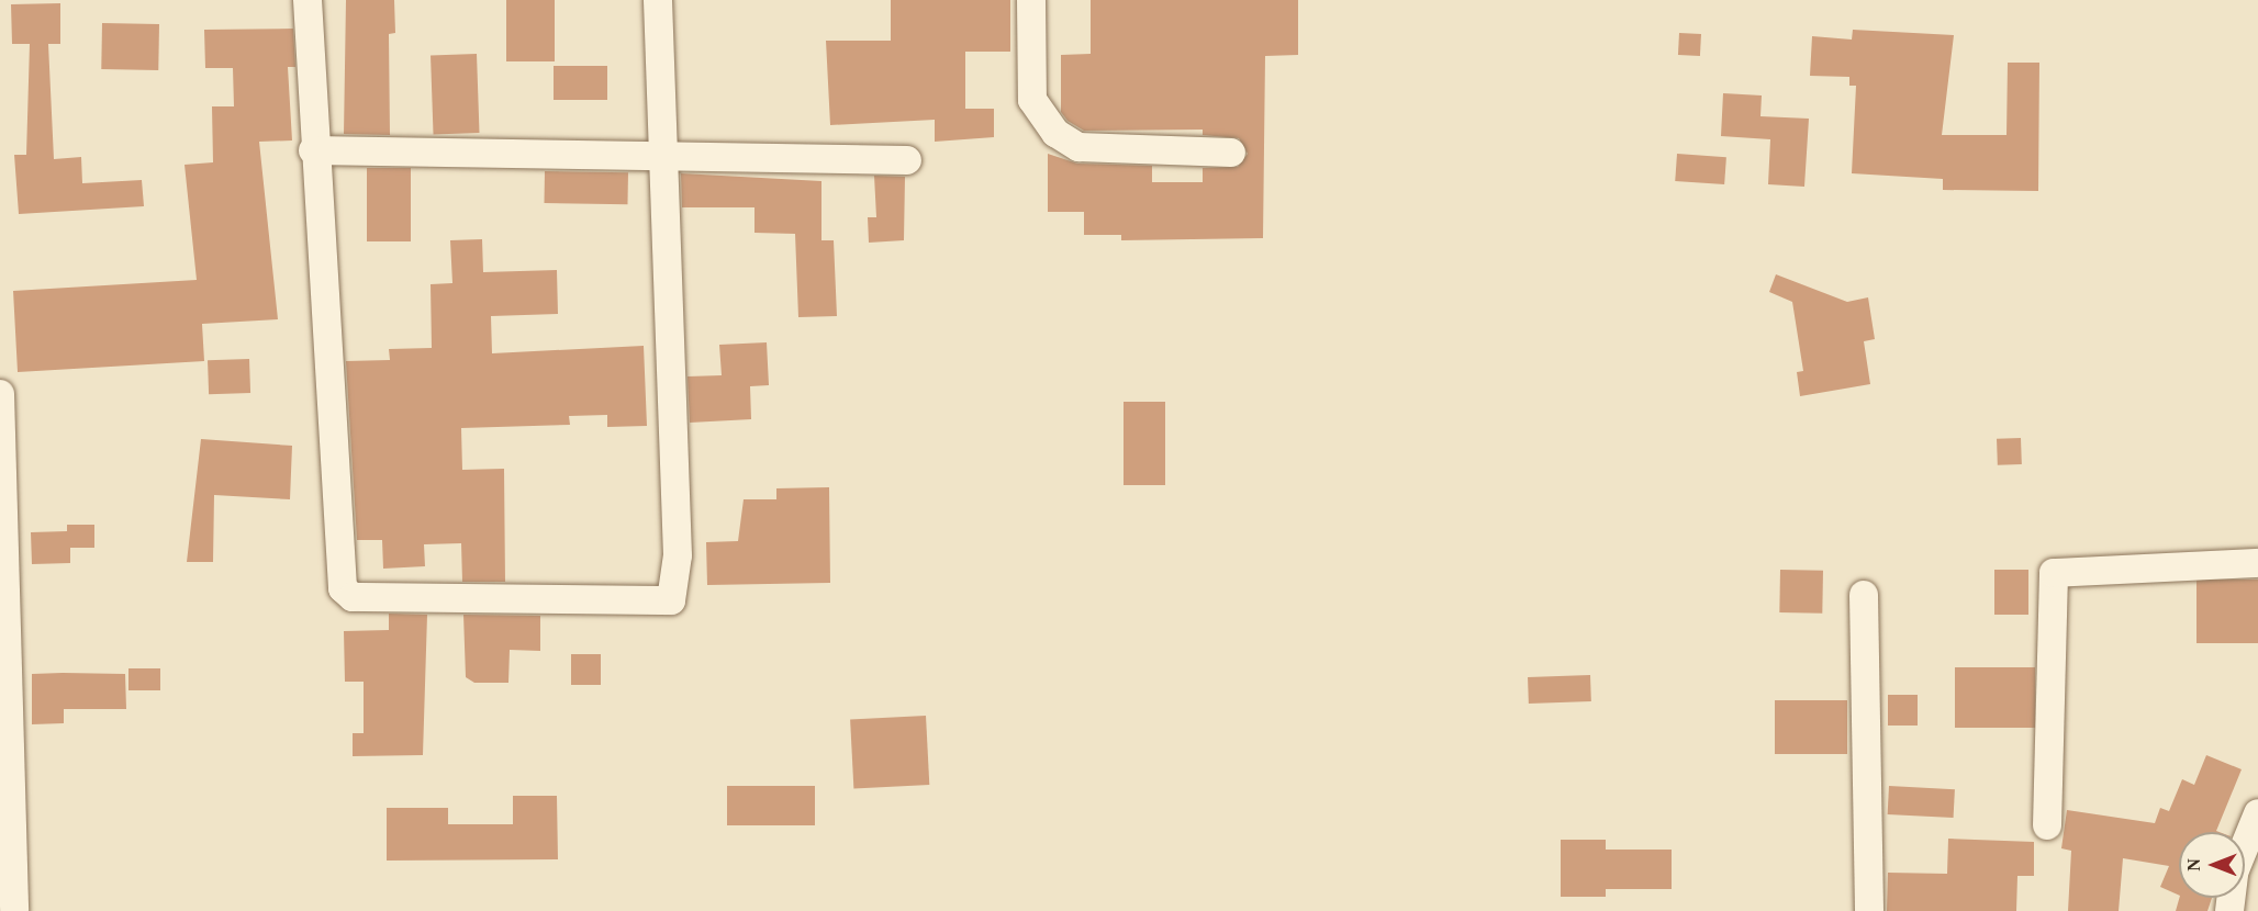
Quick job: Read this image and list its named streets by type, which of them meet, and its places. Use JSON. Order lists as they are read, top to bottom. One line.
{"north":"left"}
